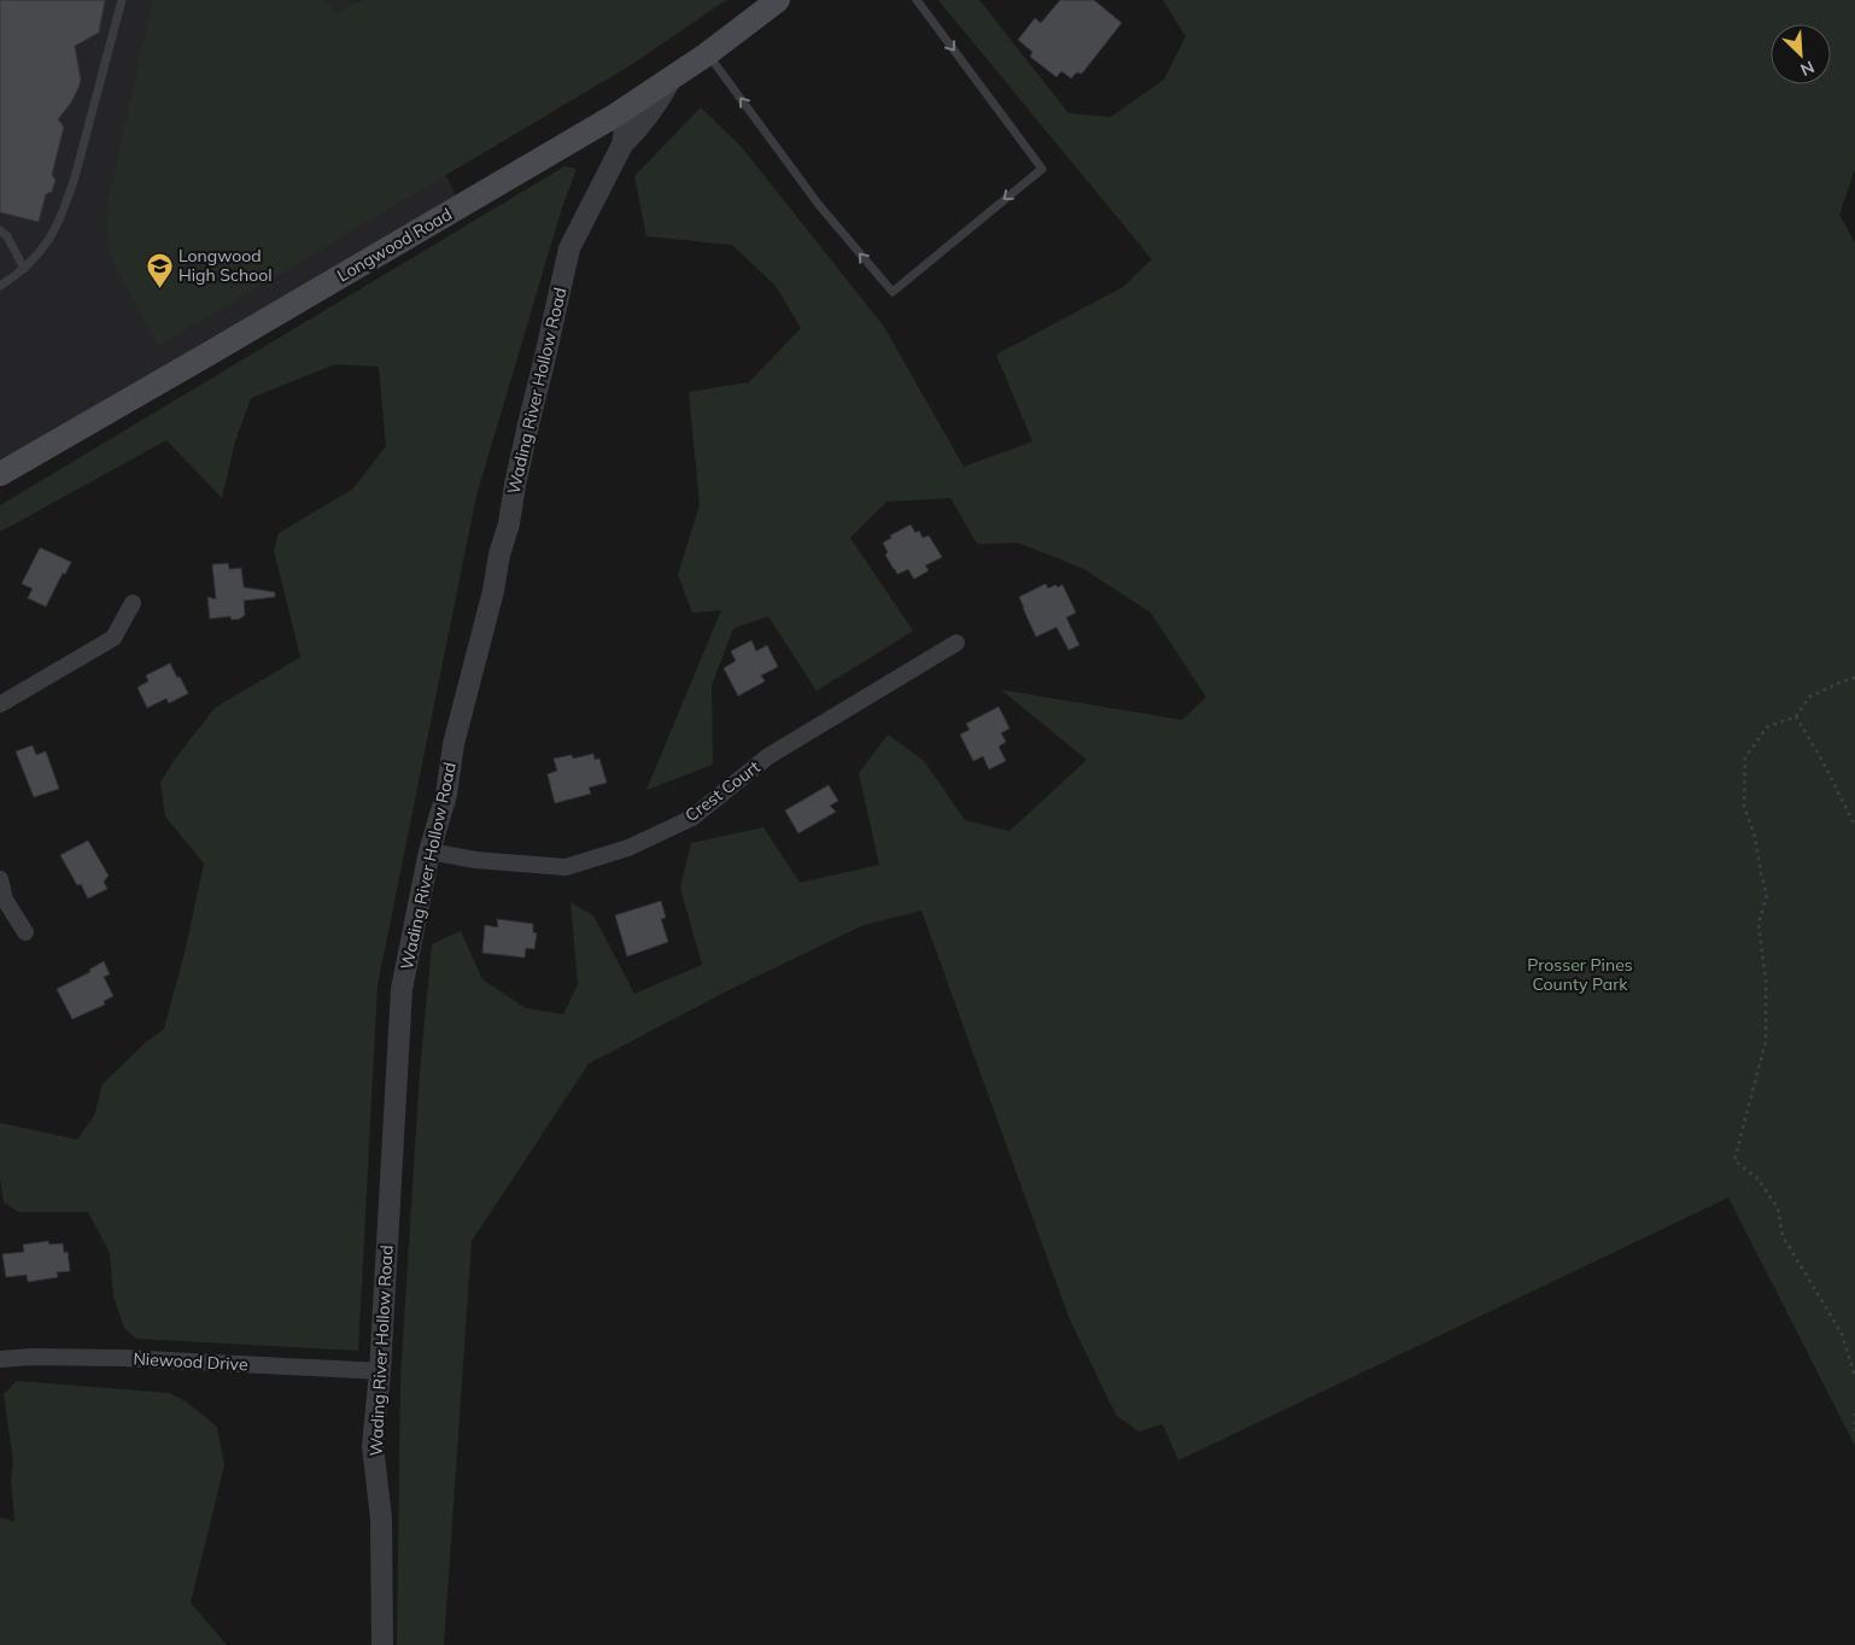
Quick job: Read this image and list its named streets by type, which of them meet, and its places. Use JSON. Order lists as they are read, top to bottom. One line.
{"streets":{"main road":["Longwood Road"],"street":["Wading River Hollow Road","Crest Court","Niewood Drive"]},"crossings":[["Longwood Road","Wading River Hollow Road"],["Wading River Hollow Road","Crest Court"],["Wading River Hollow Road","Niewood Drive"]],"parks":["Prosser Pines County Park"],"places":{"school or university":["Longwood High School"]},"north":"bottom right"}
